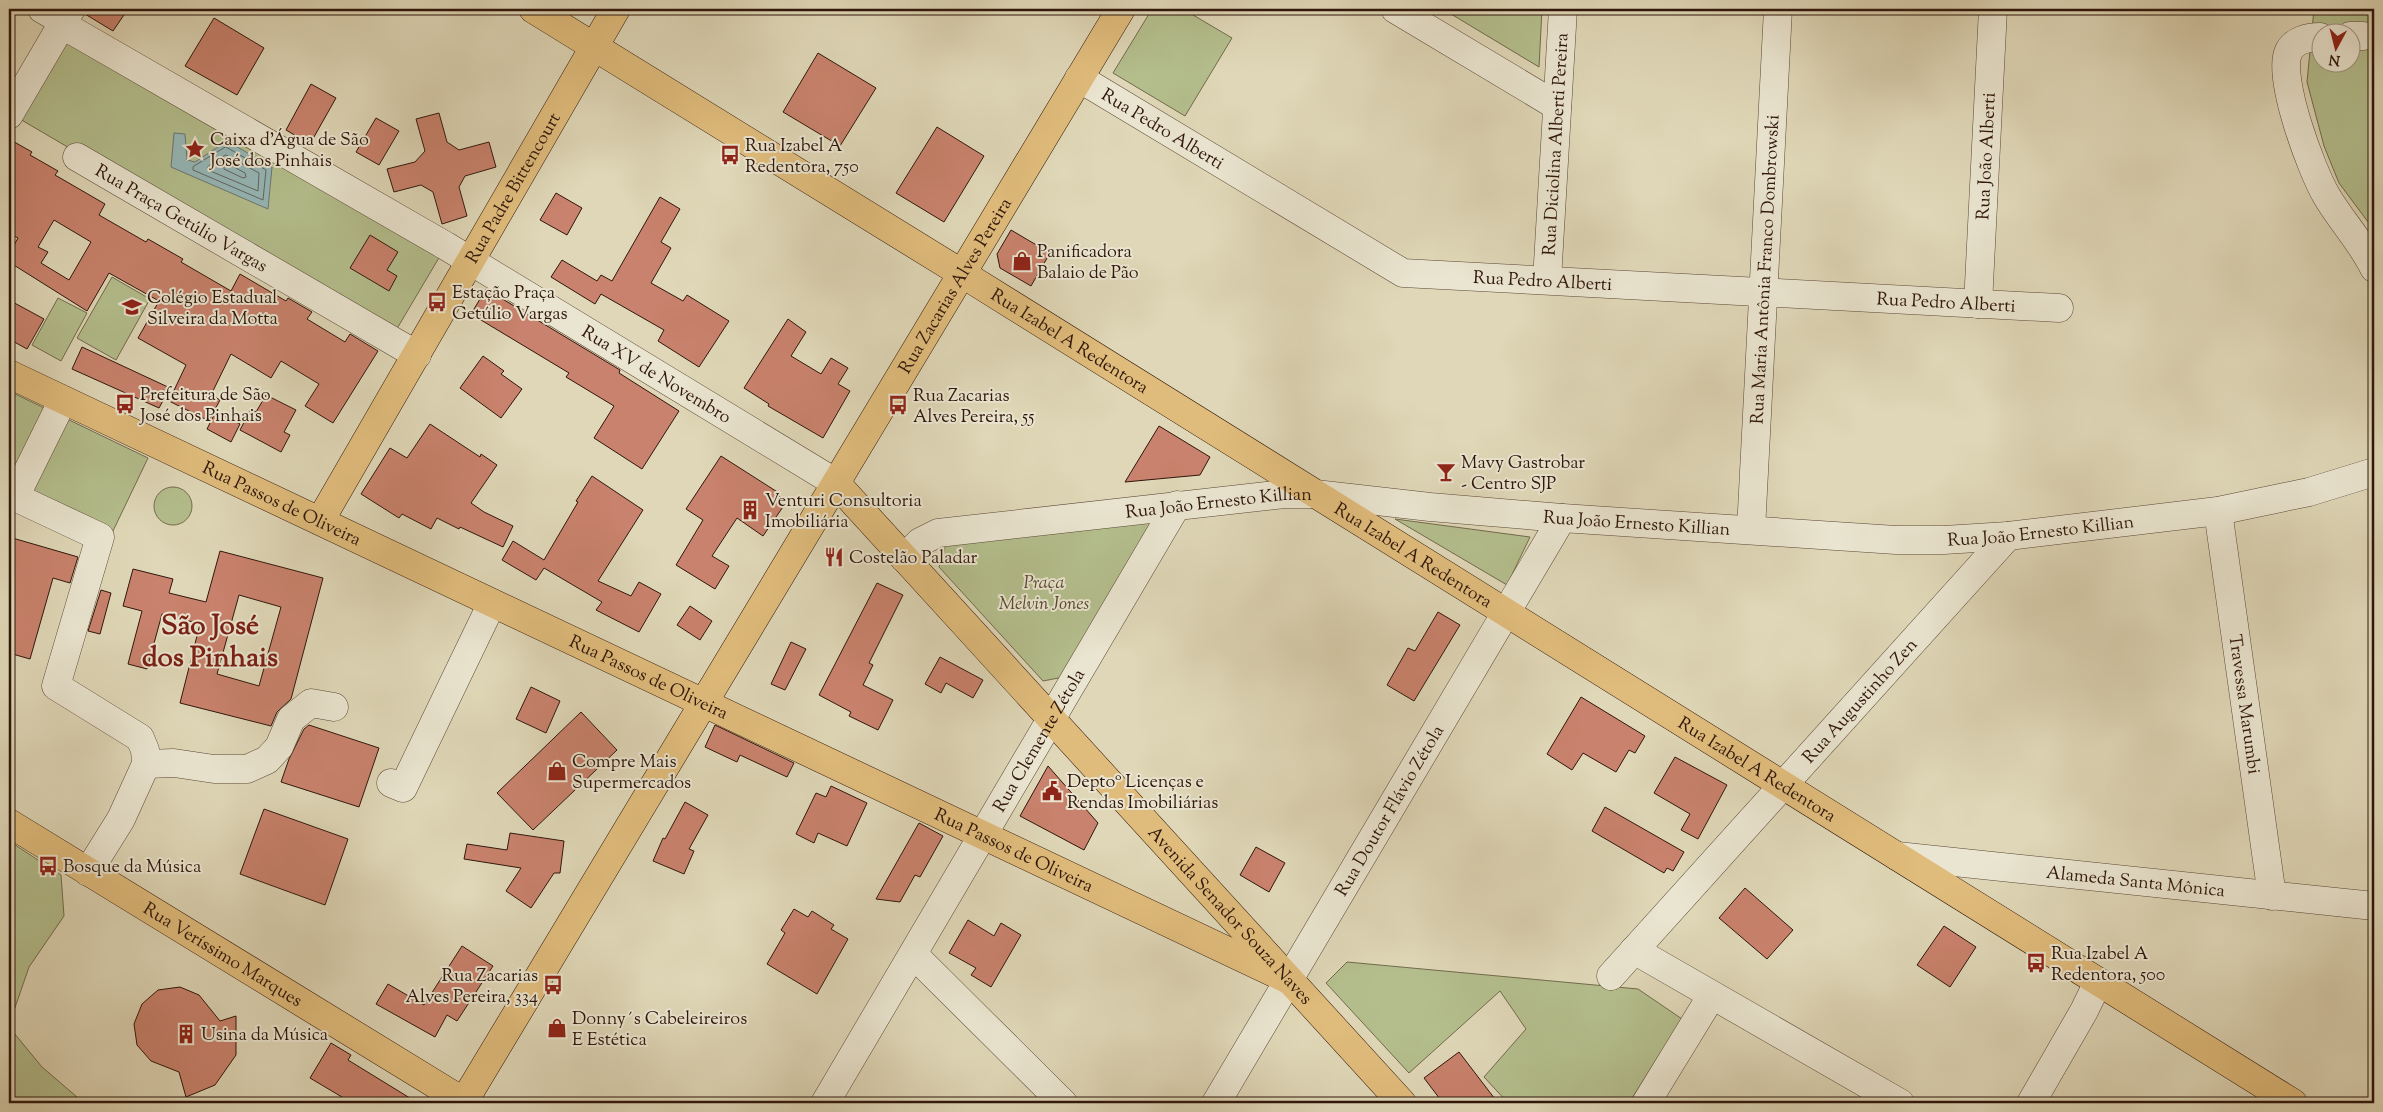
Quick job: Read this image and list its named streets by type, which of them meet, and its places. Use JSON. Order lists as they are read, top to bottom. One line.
{"streets":{"main road":["Rua Padre Bittencourt","Rua Zacarias Alves Pereira","Rua Izabel A Redentora","Rua Passos de Oliveira","Avenida Senador Souza Naves","Rua Veríssimo Marques"],"street":["Rua Pedro Alberti","Rua Diciolina Alberti Pereira","Rua João Alberti","Rua Praça Getúlio Vargas","Rua Maria Antônia Franco Dombrowski","Rua XV de Novembro","Rua João Ernesto Killian","Rua Augustinho Zen","Travessa Marumbi","Rua Clemente Zétola","Rua Doutor Flávio Zétola","Alameda Santa Mônica"]},"crossings":[["Rua Pedro Alberti","Rua Diciolina Alberti Pereira"],["Rua Pedro Alberti","Rua João Alberti"],["Rua Pedro Alberti","Rua Maria Antônia Franco Dombrowski"],["Rua Pedro Alberti","Rua Zacarias Alves Pereira"],["Rua Padre Bittencourt","Rua Praça Getúlio Vargas"],["Rua Padre Bittencourt","Rua Izabel A Redentora"],["Rua Padre Bittencourt","Rua XV de Novembro"],["Rua Padre Bittencourt","Rua Passos de Oliveira"],["Rua Maria Antônia Franco Dombrowski","Rua João Ernesto Killian"],["Rua Zacarias Alves Pereira","Rua Izabel A Redentora"],["Rua Zacarias Alves Pereira","Rua XV de Novembro"],["Rua Zacarias Alves Pereira","Rua Passos de Oliveira"],["Rua Zacarias Alves Pereira","Avenida Senador Souza Naves"],["Rua Zacarias Alves Pereira","Rua Veríssimo Marques"],["Rua Izabel A Redentora","Rua João Ernesto Killian"],["Rua Izabel A Redentora","Rua Augustinho Zen"],["Rua Izabel A Redentora","Rua Doutor Flávio Zétola"],["Rua Izabel A Redentora","Alameda Santa Mônica"],["Rua XV de Novembro","Avenida Senador Souza Naves"],["Rua João Ernesto Killian","Rua Augustinho Zen"],["Rua João Ernesto Killian","Travessa Marumbi"],["Rua João Ernesto Killian","Rua Clemente Zétola"],["Rua João Ernesto Killian","Rua Doutor Flávio Zétola"],["Rua João Ernesto Killian","Avenida Senador Souza Naves"],["Rua Passos de Oliveira","Rua Clemente Zétola"],["Rua Passos de Oliveira","Rua Doutor Flávio Zétola"],["Rua Passos de Oliveira","Avenida Senador Souza Naves"],["Travessa Marumbi","Alameda Santa Mônica"],["Rua Clemente Zétola","Avenida Senador Souza Naves"],["Rua Doutor Flávio Zétola","Avenida Senador Souza Naves"]],"districts":["São José dos Pinhais"],"parks":["Praça Melvin Jones"],"places":{"place":["Caixa d'Água de São José dos Pinhais"],"bus stop":["Rua Izabel A Redentora, 750","Estação Praça Getúlio Vargas","Prefeitura de São José dos Pinhais","Rua Zacarias Alves Pereira, 55","Bosque da Música","Rua Izabel A Redentora, 500","Rua Zacarias Alves Pereira, 334"],"shop":["Panificadora Balaio de Pão","Compre Mais Supermercados","Donny´s Cabeleireiros E Estética"],"school or university":["Colégio Estadual Silveira da Motta"],"bar":["Mavy Gastrobar - Centro SJP"],"building":["Venturi Consultoria Imobiliária","Usina da Música"],"restaurant":["Costelão Paladar"],"public building":["Deptoº Licenças e Rendas Imobiliárias"]},"north":"bottom"}
